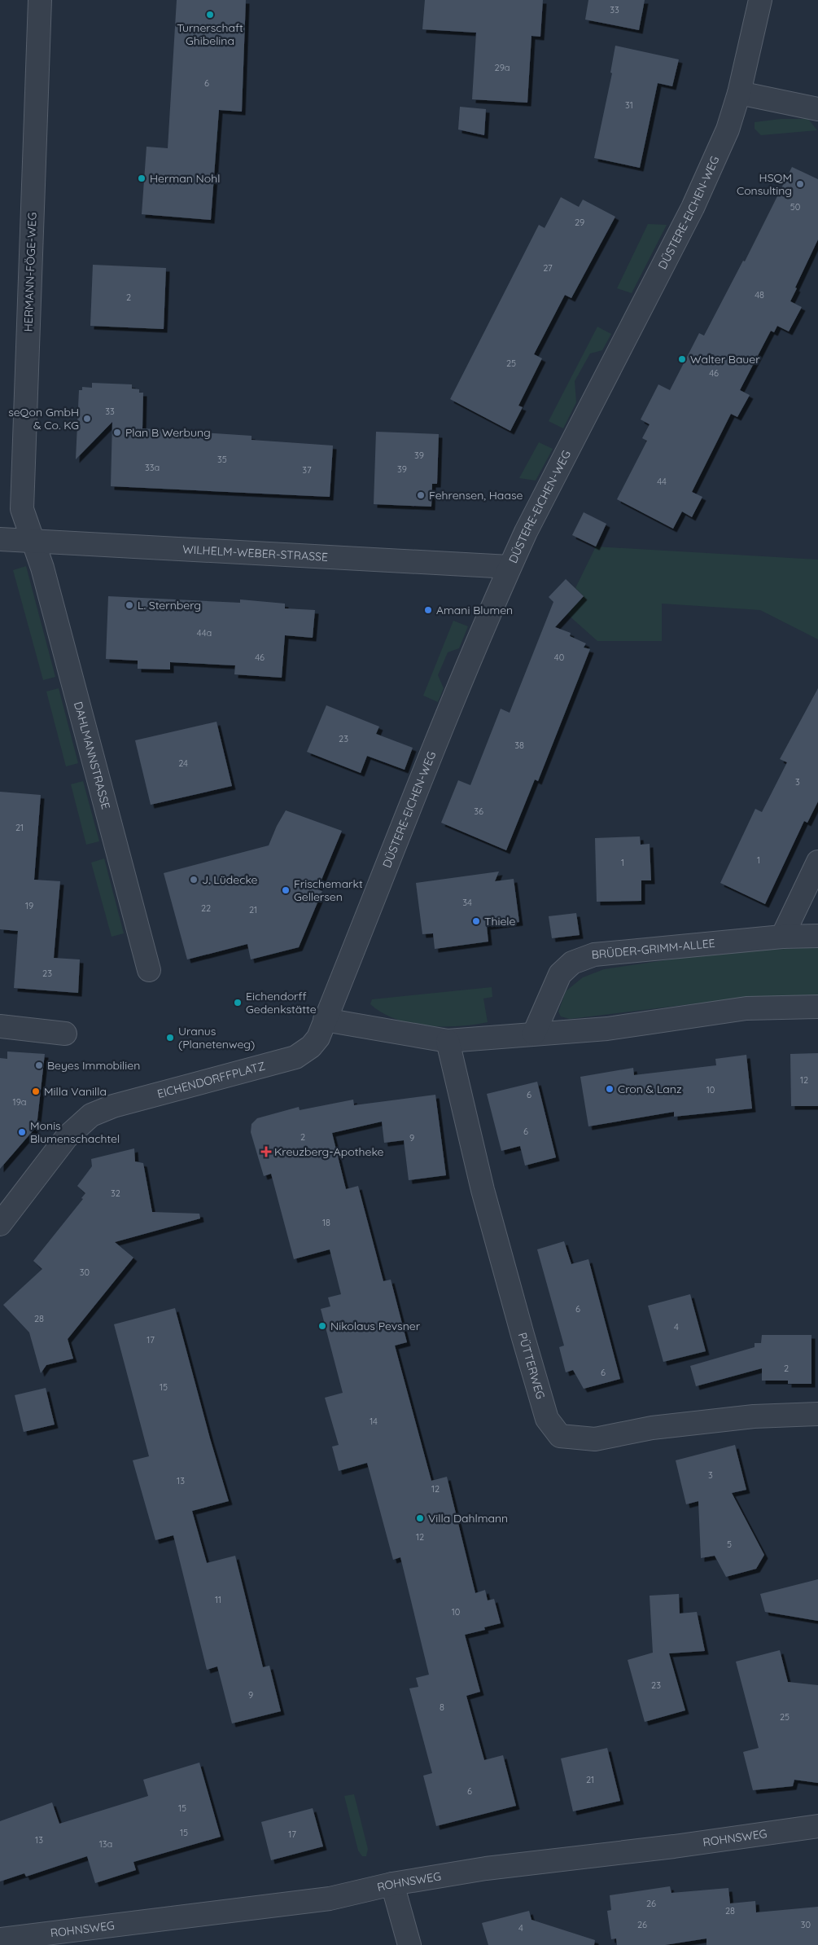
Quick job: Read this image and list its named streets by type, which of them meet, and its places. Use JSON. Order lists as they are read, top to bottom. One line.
{"streets":{"street":["DÜSTERE-EICHEN-WEG","HERMANN-FÖGE-WEG","WILHELM-WEBER-STRASSE","DAHLMANNSTRASSE","BRÜDER-GRIMM-ALLEE","EICHENDORFFPLATZ","PÜTTERWEG","ROHNSWEG"]},"crossings":[["DÜSTERE-EICHEN-WEG","WILHELM-WEBER-STRASSE"],["DÜSTERE-EICHEN-WEG","EICHENDORFFPLATZ"],["HERMANN-FÖGE-WEG","WILHELM-WEBER-STRASSE"],["HERMANN-FÖGE-WEG","DAHLMANNSTRASSE"],["WILHELM-WEBER-STRASSE","DAHLMANNSTRASSE"]],"places":{"other":["Turnerschaft Ghibelina","Herman Nohl","HSQM Consulting","Walter Bauer","seQon GmbH & Co. KG","Plan B Werbung","Fehrensen, Haase","L. Sternberg","Amani Blumen","J. Lüdecke","Frischemarkt Gellersen","Thiele","Eichendorff Gedenkstätte","Uranus (Planetenweg)","Beyes Immobilien","Cron & Lanz","Milla Vanilla","Monis Blumenschachtel","Nikolaus Pevsner","Villa Dahlmann"],"health":["Kreuzberg-Apotheke"]},"house_numbers":["33","29a","6","31","50","29","27","48","2","25","46","33","39","35","33a","39","37","44","44a","46","40","23","38","24","3","36","21","1","1","34","19","22","21","23","12","10","6","19a","6","2","9","32","18","30","6","28","4","17","2","6","15","14","3","13","12","12","5","11","10","23","9","8","25","21","6","15","15","17","13","13a","26","28","26","30","4"]}
